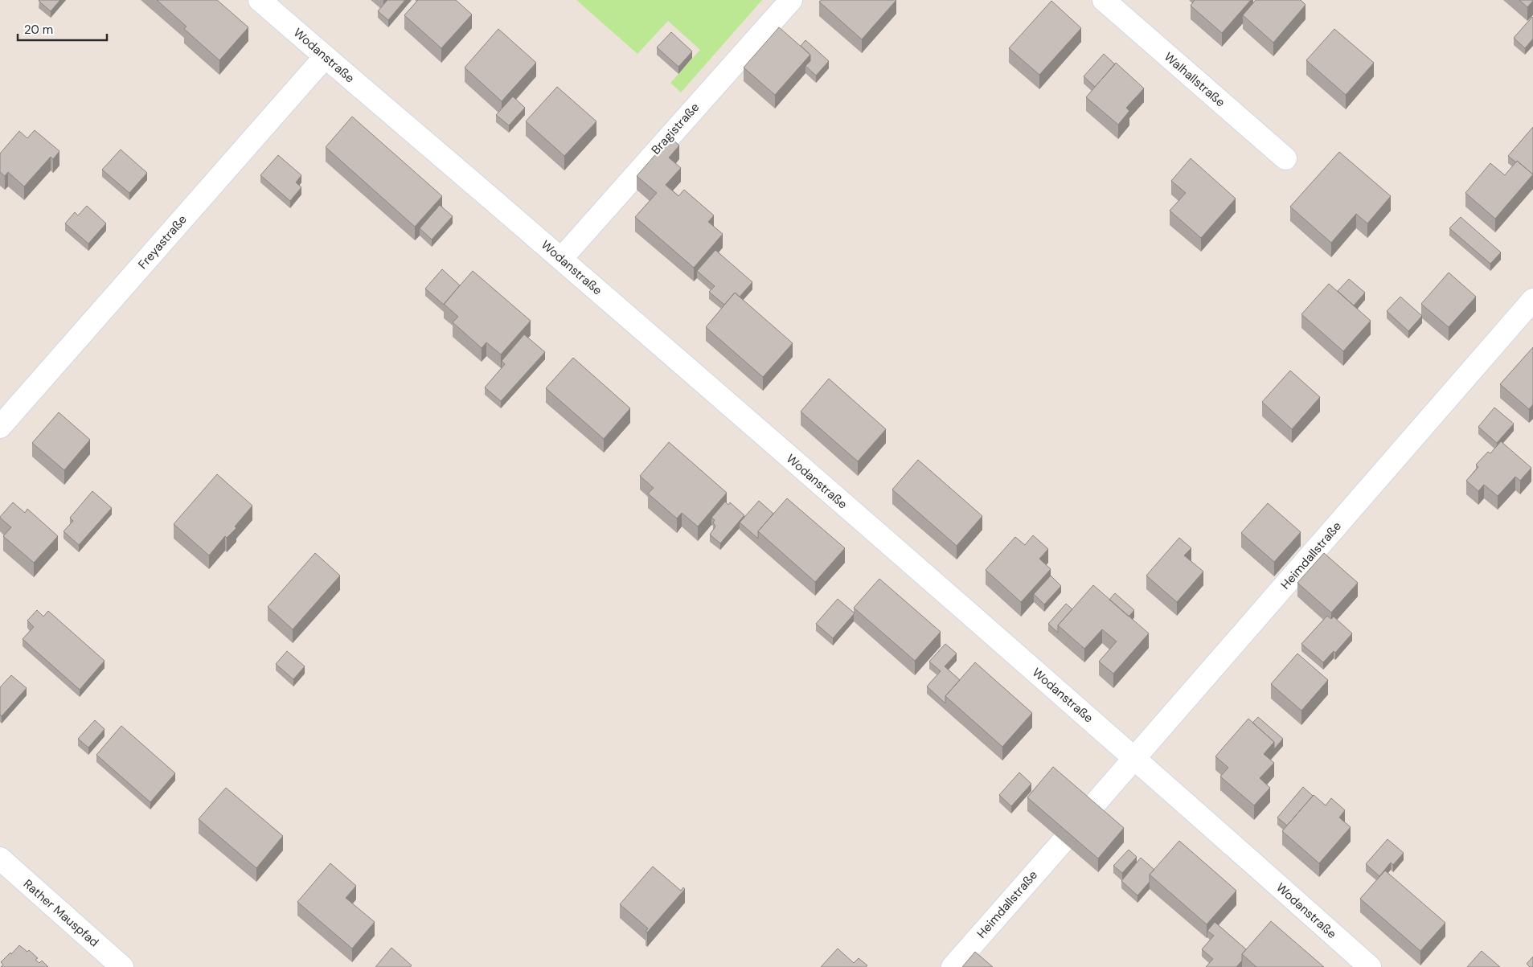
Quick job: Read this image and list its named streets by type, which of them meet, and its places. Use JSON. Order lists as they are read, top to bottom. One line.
{"streets":{"street":["Wodanstraße","Walhallstraße","Bragistraße","Freyastraße","Heimdallstraße","Rather Mauspfad"]},"crossings":[["Wodanstraße","Bragistraße"],["Wodanstraße","Freyastraße"],["Wodanstraße","Heimdallstraße"]],"scale_bar":"20 m"}
